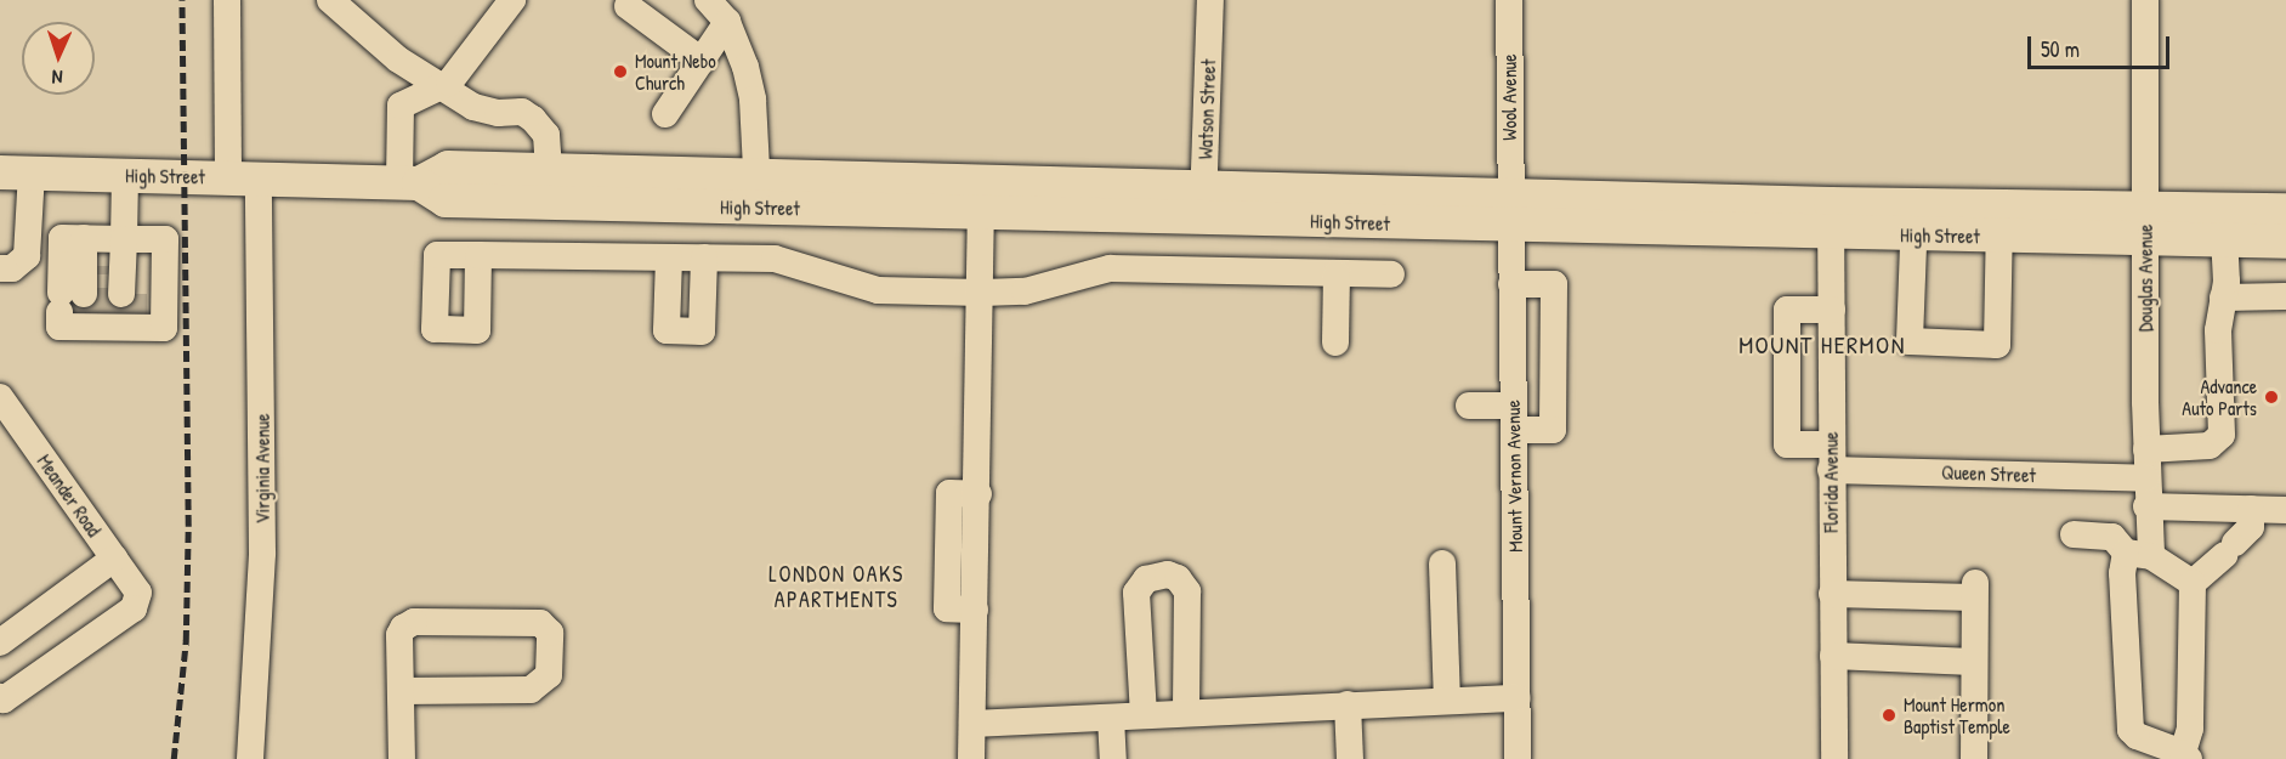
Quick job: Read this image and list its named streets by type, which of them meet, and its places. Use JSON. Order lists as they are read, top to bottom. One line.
{"streets":{"main road":["High Street"],"street":["Wool Avenue","Watson Street","Douglas Avenue","Virginia Avenue","Queen Street","Mount Vernon Avenue","Florida Avenue","Meander Road"]},"crossings":[["Wool Avenue","High Street"],["Wool Avenue","Mount Vernon Avenue"],["Watson Street","High Street"],["High Street","Douglas Avenue"],["High Street","Virginia Avenue"],["High Street","Mount Vernon Avenue"],["High Street","Florida Avenue"],["Douglas Avenue","Queen Street"],["Queen Street","Florida Avenue"]],"districts":["MOUNT HERMON","LONDON OAKS APARTMENTS"],"places":["Mount Nebo Church","Advance Auto Parts","Mount Hermon Baptist Temple"],"scale_bar":"50 m","north":"bottom"}
